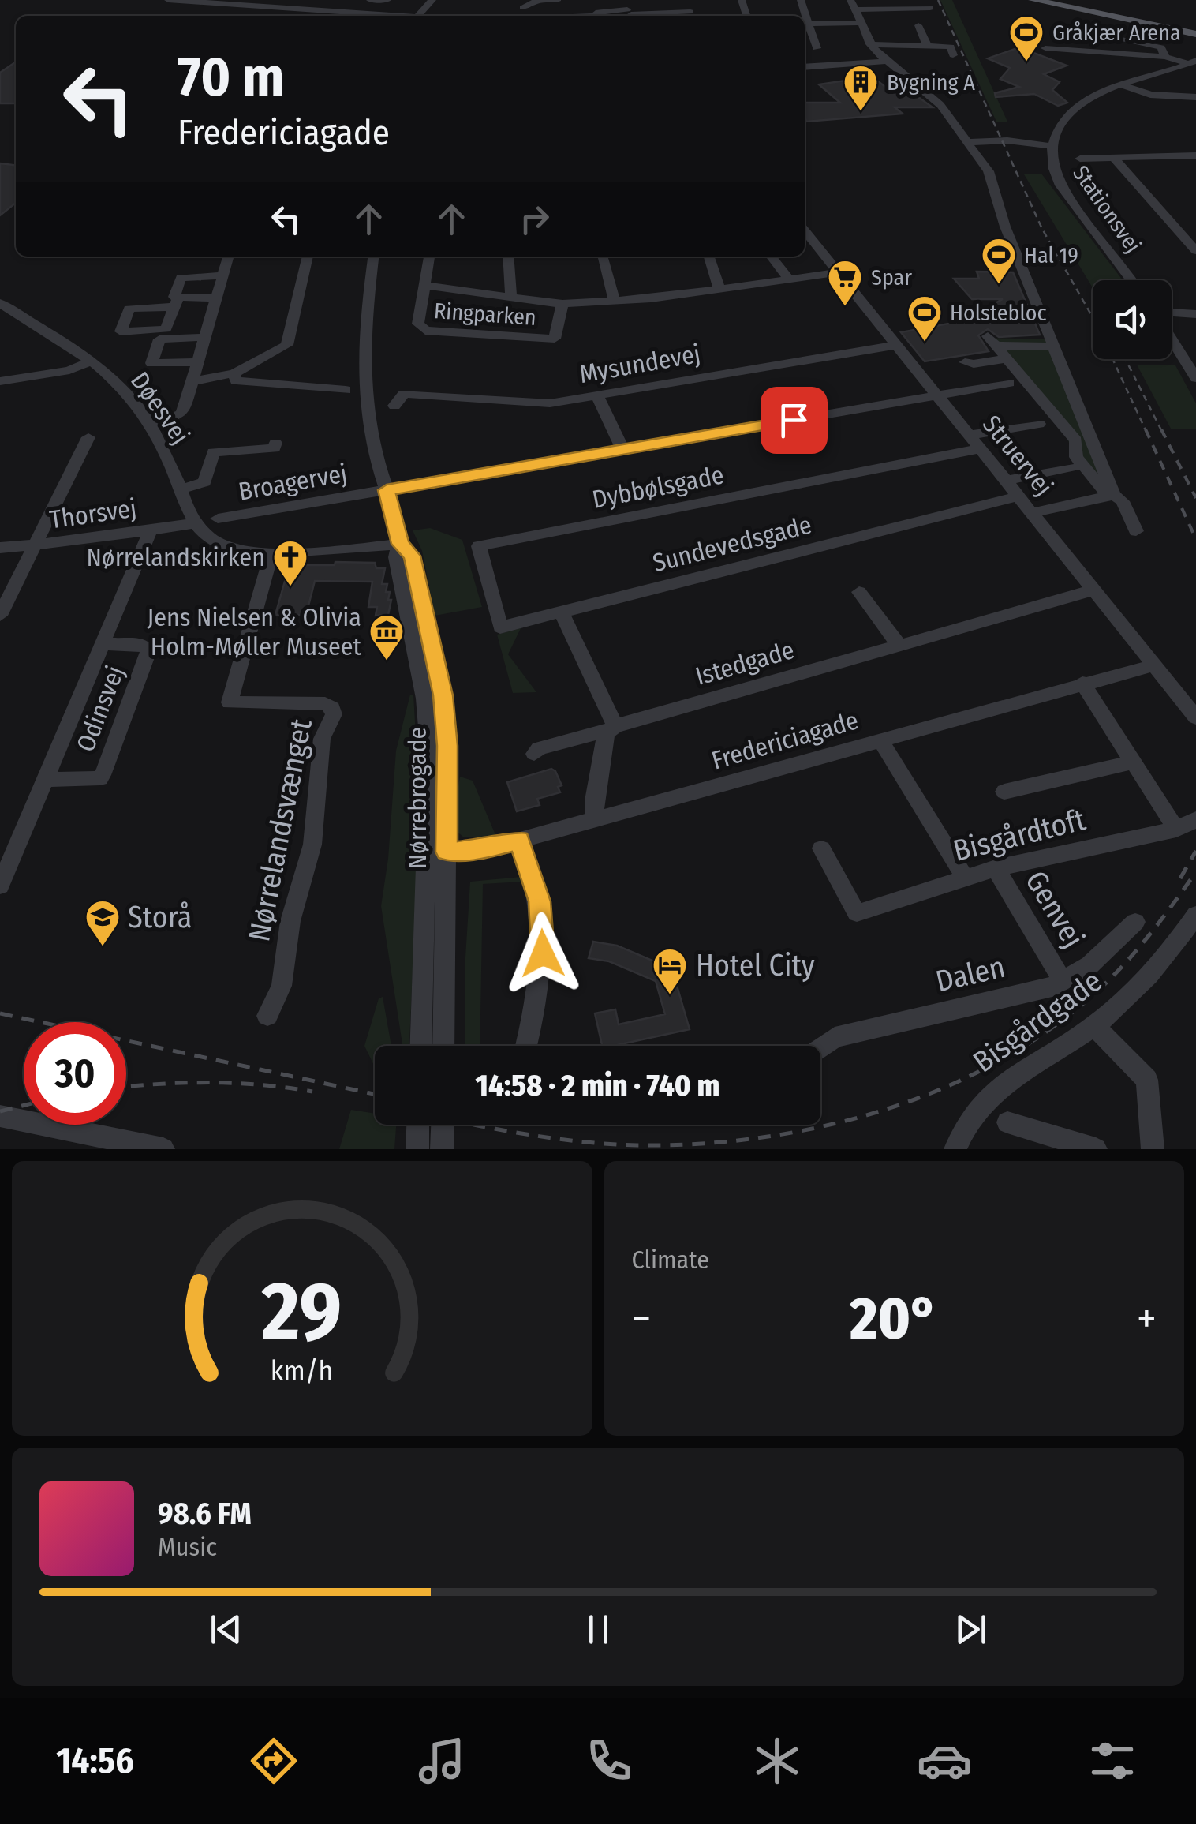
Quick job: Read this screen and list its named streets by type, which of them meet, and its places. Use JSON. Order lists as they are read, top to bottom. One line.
{"streets":{"street":["Stationsvej","Ringparken","Mysundevej","Døesvej","Struervej","Broagervej","Dybbølsgade","Thorsvej","Sundevedsgade","Istedgade","Odinsvej","Fredericiagade","Nørrebrogade","Nørrelandsvænget","Bisgårdtoft","Genvej","Dalen","Bisgårdgade"]},"crossings":[["Ringparken","Struervej"],["Mysundevej","Struervej"],["Døesvej","Thorsvej"],["Struervej","Broagervej"],["Struervej","Dybbølsgade"],["Struervej","Sundevedsgade"],["Struervej","Istedgade"],["Struervej","Fredericiagade"],["Broagervej","Nørrebrogade"],["Dybbølsgade","Sundevedsgade"],["Thorsvej","Odinsvej"],["Fredericiagade","Nørrebrogade"],["Bisgårdtoft","Genvej"],["Genvej","Dalen"]],"places":{"sports":["Gråkjær Arena","Hal 19","Holstebloc"],"building":["Bygning A"],"supermarket":["Spar"],"church":["Nørrelandskirken"],"museum":["Jens Nielsen & Olivia Holm-Møller Museet"],"school or university":["Storå"],"hotel":["Hotel City"]},"page":{"turn":["70 m","Fredericiagade"],"limit":"30","trip":"14:58 · 2 min · 740 m","tile":"Climate","heat":["−","20°","+"],"song":["98.6 FM","Music"],"tabs":"14:56","gauge":["29","km/h"]}}
